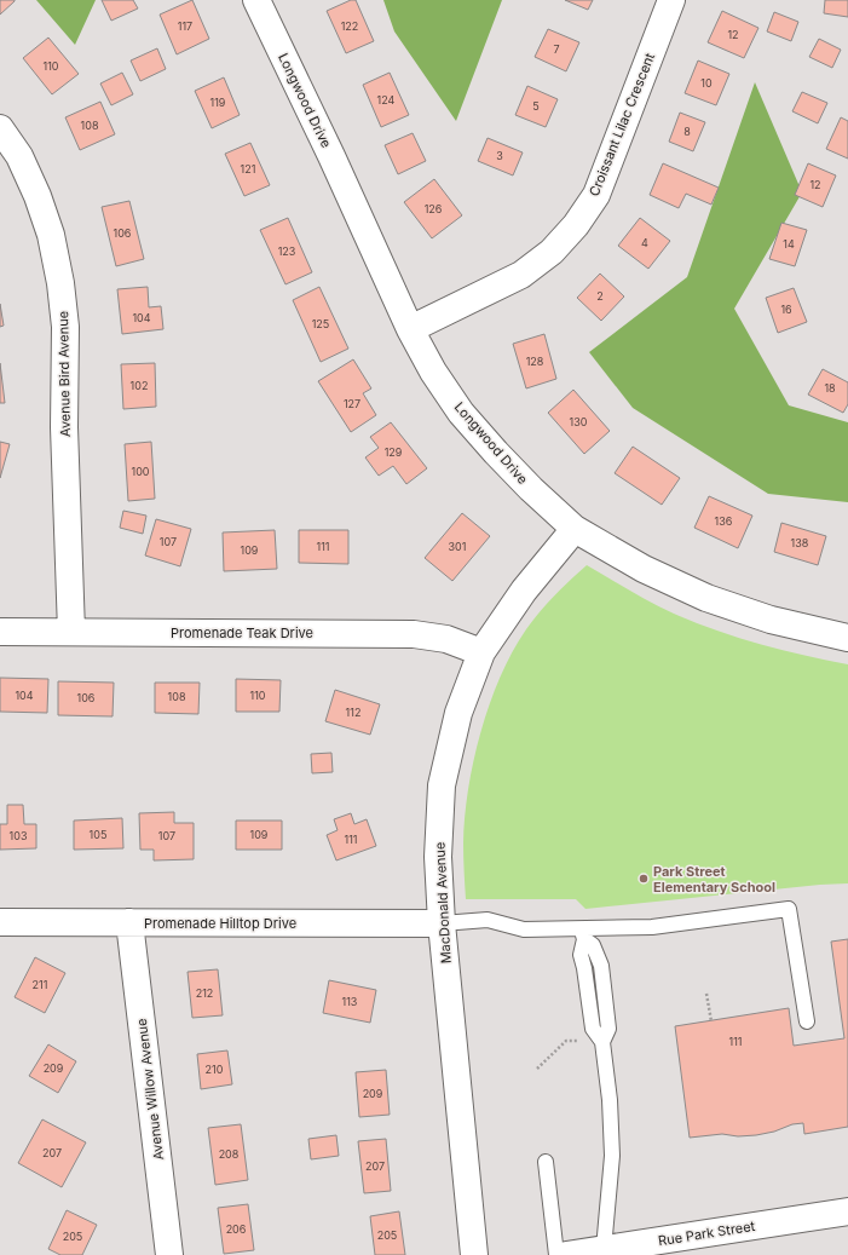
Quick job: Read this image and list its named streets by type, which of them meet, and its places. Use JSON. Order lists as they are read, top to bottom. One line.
{"streets":{"street":["Longwood Drive","Croissant Lilac Crescent","Avenue Bird Avenue","Promenade Teak Drive","MacDonald Avenue","Promenade Hilltop Drive","Avenue Willow Avenue","Rue Park Street"]},"crossings":[["Longwood Drive","Croissant Lilac Crescent"],["Longwood Drive","MacDonald Avenue"],["Avenue Bird Avenue","Promenade Teak Drive"],["Promenade Teak Drive","MacDonald Avenue"],["MacDonald Avenue","Promenade Hilltop Drive"],["Promenade Hilltop Drive","Avenue Willow Avenue"]],"places":["Park Street Elementary School"],"house_numbers":["117","122","12","7","110","10","124","119","5","108","8","3","121","12","126","106","4","14","123","2","16","104","125","128","102","18","127","130","129","100","136","107","138","111","301","109","104","110","108","106","112","105","109","103","107","111","211","212","113","111","209","210","209","207","208","207","206","205","205"]}
